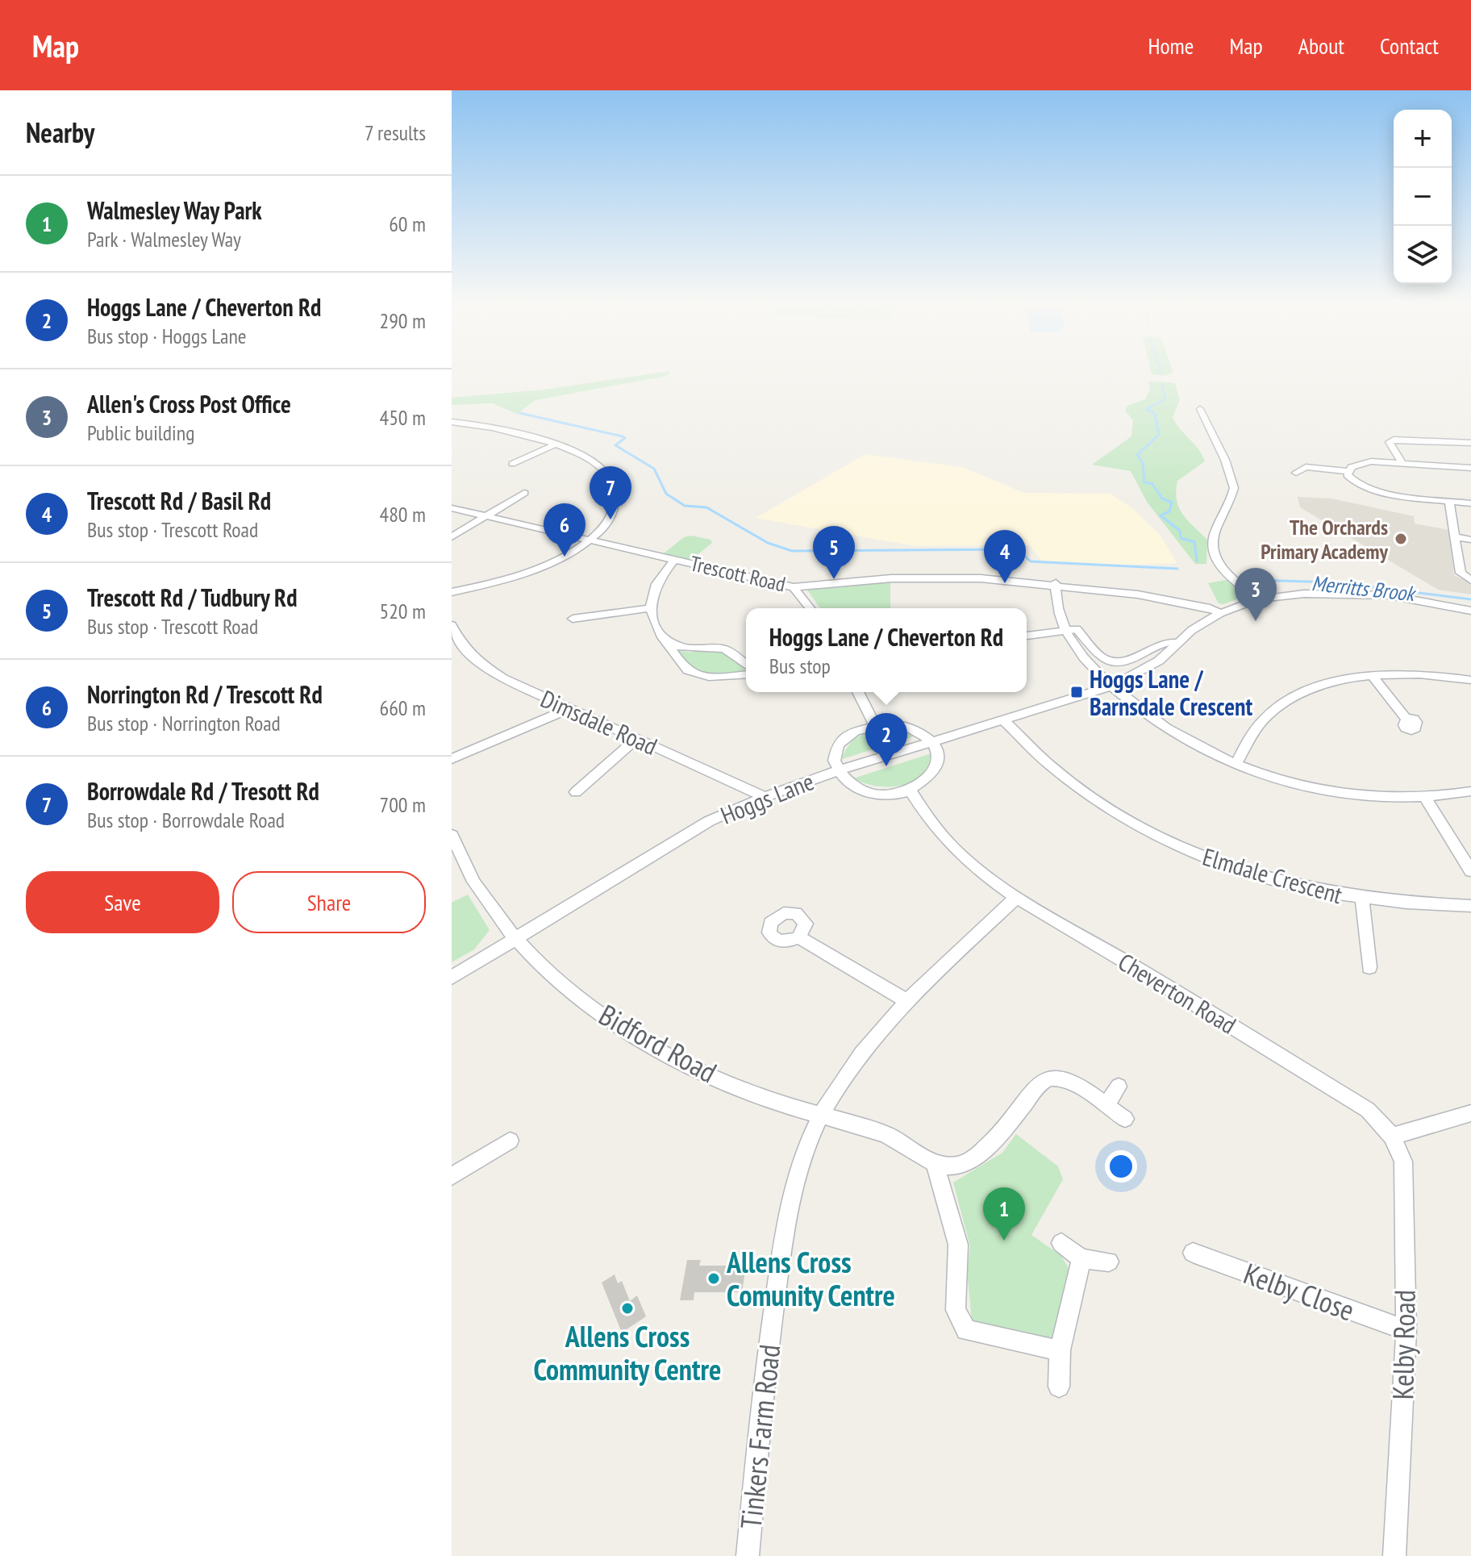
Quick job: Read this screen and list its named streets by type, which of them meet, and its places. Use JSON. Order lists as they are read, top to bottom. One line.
{"streets":{"street":["Trescott Road","Dimsdale Road","Hoggs Lane","Elmdale Crescent","Cheverton Road","Bidford Road","Kelby Close","Kelby Road","Tinkers Farm Road"]},"crossings":[["Trescott Road","Hoggs Lane"],["Dimsdale Road","Hoggs Lane"],["Hoggs Lane","Elmdale Crescent"],["Hoggs Lane","Bidford Road"],["Cheverton Road","Kelby Road"],["Cheverton Road","Tinkers Farm Road"],["Bidford Road","Tinkers Farm Road"],["Kelby Close","Kelby Road"]],"water":["Merritts Brook"],"places":{"other":["The Orchards Primary Academy","Allens Cross Comunity Centre","Allens Cross Community Centre"],"transit":["Hoggs Lane / Barnsdale Crescent"]},"page":{"header":"Map","nav":["Home","Map","About","Contact"],"heading":["Nearby","7 results"],"map_buttons":["+","−"],"list":[{"mark":"1","name":"Walmesley Way Park","note":"Park · Walmesley Way","value":"60 m"},{"mark":"2","name":"Hoggs Lane / Cheverton Rd","note":"Bus stop · Hoggs Lane","value":"290 m"},{"mark":"3","name":"Allen's Cross Post Office","note":"Public building","value":"450 m"},{"mark":"4","name":"Trescott Rd / Basil Rd","note":"Bus stop · Trescott Road","value":"480 m"},{"mark":"5","name":"Trescott Rd / Tudbury Rd","note":"Bus stop · Trescott Road","value":"520 m"},{"mark":"6","name":"Norrington Rd / Trescott Rd","note":"Bus stop · Norrington Road","value":"660 m"},{"mark":"7","name":"Borrowdale Rd / Tresott Rd","note":"Bus stop · Borrowdale Road","value":"700 m"}],"pins":["7","6","5","4","3","2","1"],"popup":["Hoggs Lane / Cheverton Rd","Bus stop"],"buttons":["Save","Share"]}}
